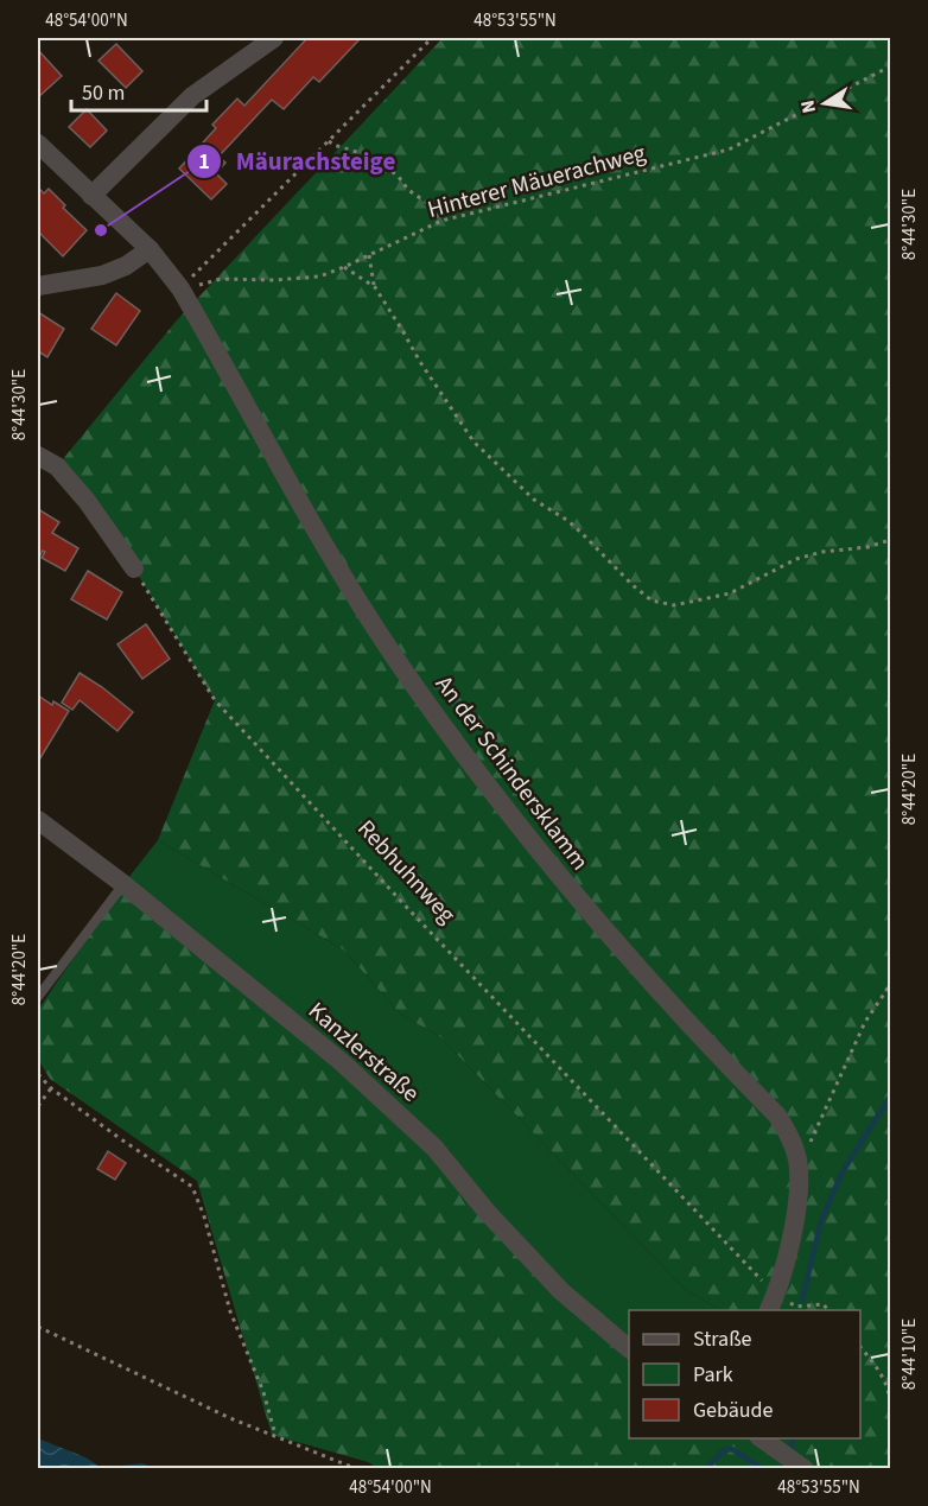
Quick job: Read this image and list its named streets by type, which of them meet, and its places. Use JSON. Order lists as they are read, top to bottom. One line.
{"streets":{"street":["An der Schindersklamm","Kanzlerstraße"],"path":["Hinterer Mäuerachweg","Rebhuhnweg"]},"crossings":[["Hinterer Mäuerachweg","An der Schindersklamm"],["An der Schindersklamm","Rebhuhnweg"]],"places":["Mäurachsteige"],"legend":["Straße","Park","Gebäude"],"scale_bar":"50 m","north":"left","coordinates":["48°54'00\"N","48°53'55\"N","8°44'30\"E","8°44'20\"E","8°44'10\"E"]}
